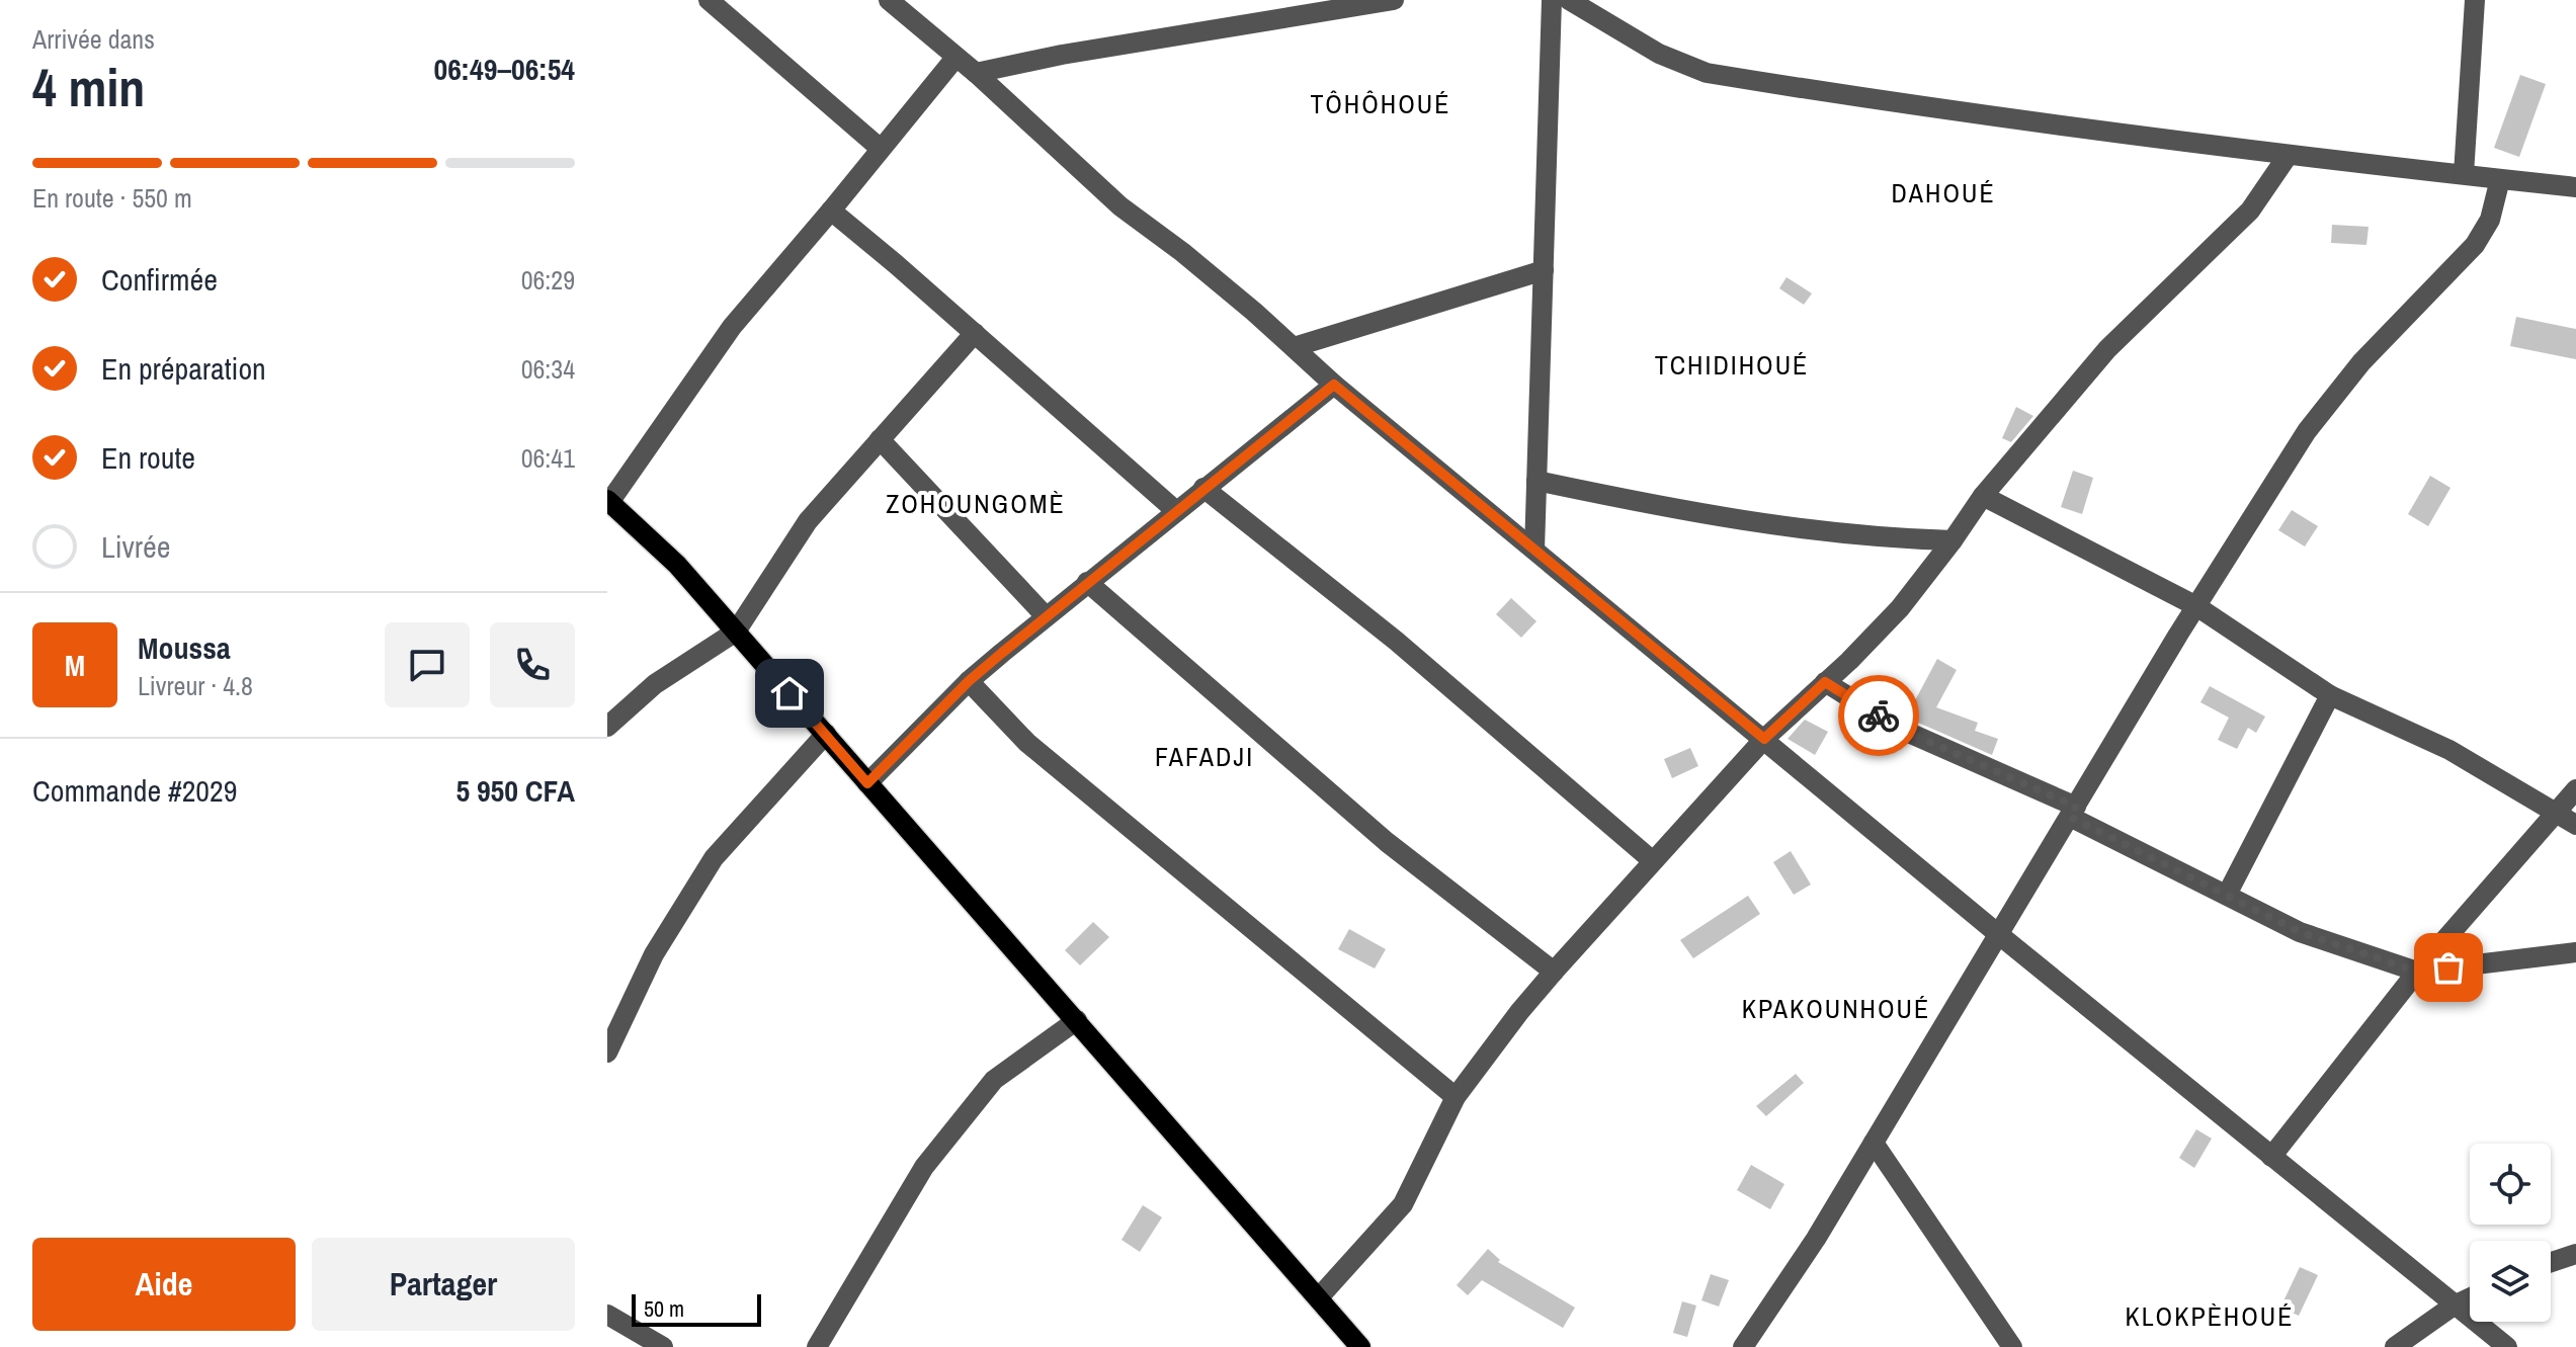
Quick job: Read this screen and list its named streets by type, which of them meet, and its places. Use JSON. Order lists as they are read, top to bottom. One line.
{"districts":["TÔHÔHOUÉ","DAHOUÉ","TCHIDIHOUÉ","ZOHOUNGOMÈ","FAFADJI","KPAKOUNHOUÉ","KLOKPÈHOUÉ"],"scale_bar":"50 m","page":{"heading":["4 min","Arrivée dans","06:49–06:54"],"panel":["Moussa","Livreur · 4.8","Commande #2029","5 950 CFA"],"bar":"En route · 550 m","list":[["Confirmée","06:29"],["En préparation","06:34"],["En route","06:41"],"Livrée"],"round":"M","buttons":["Aide","Partager"],"scale":"50 m"}}
